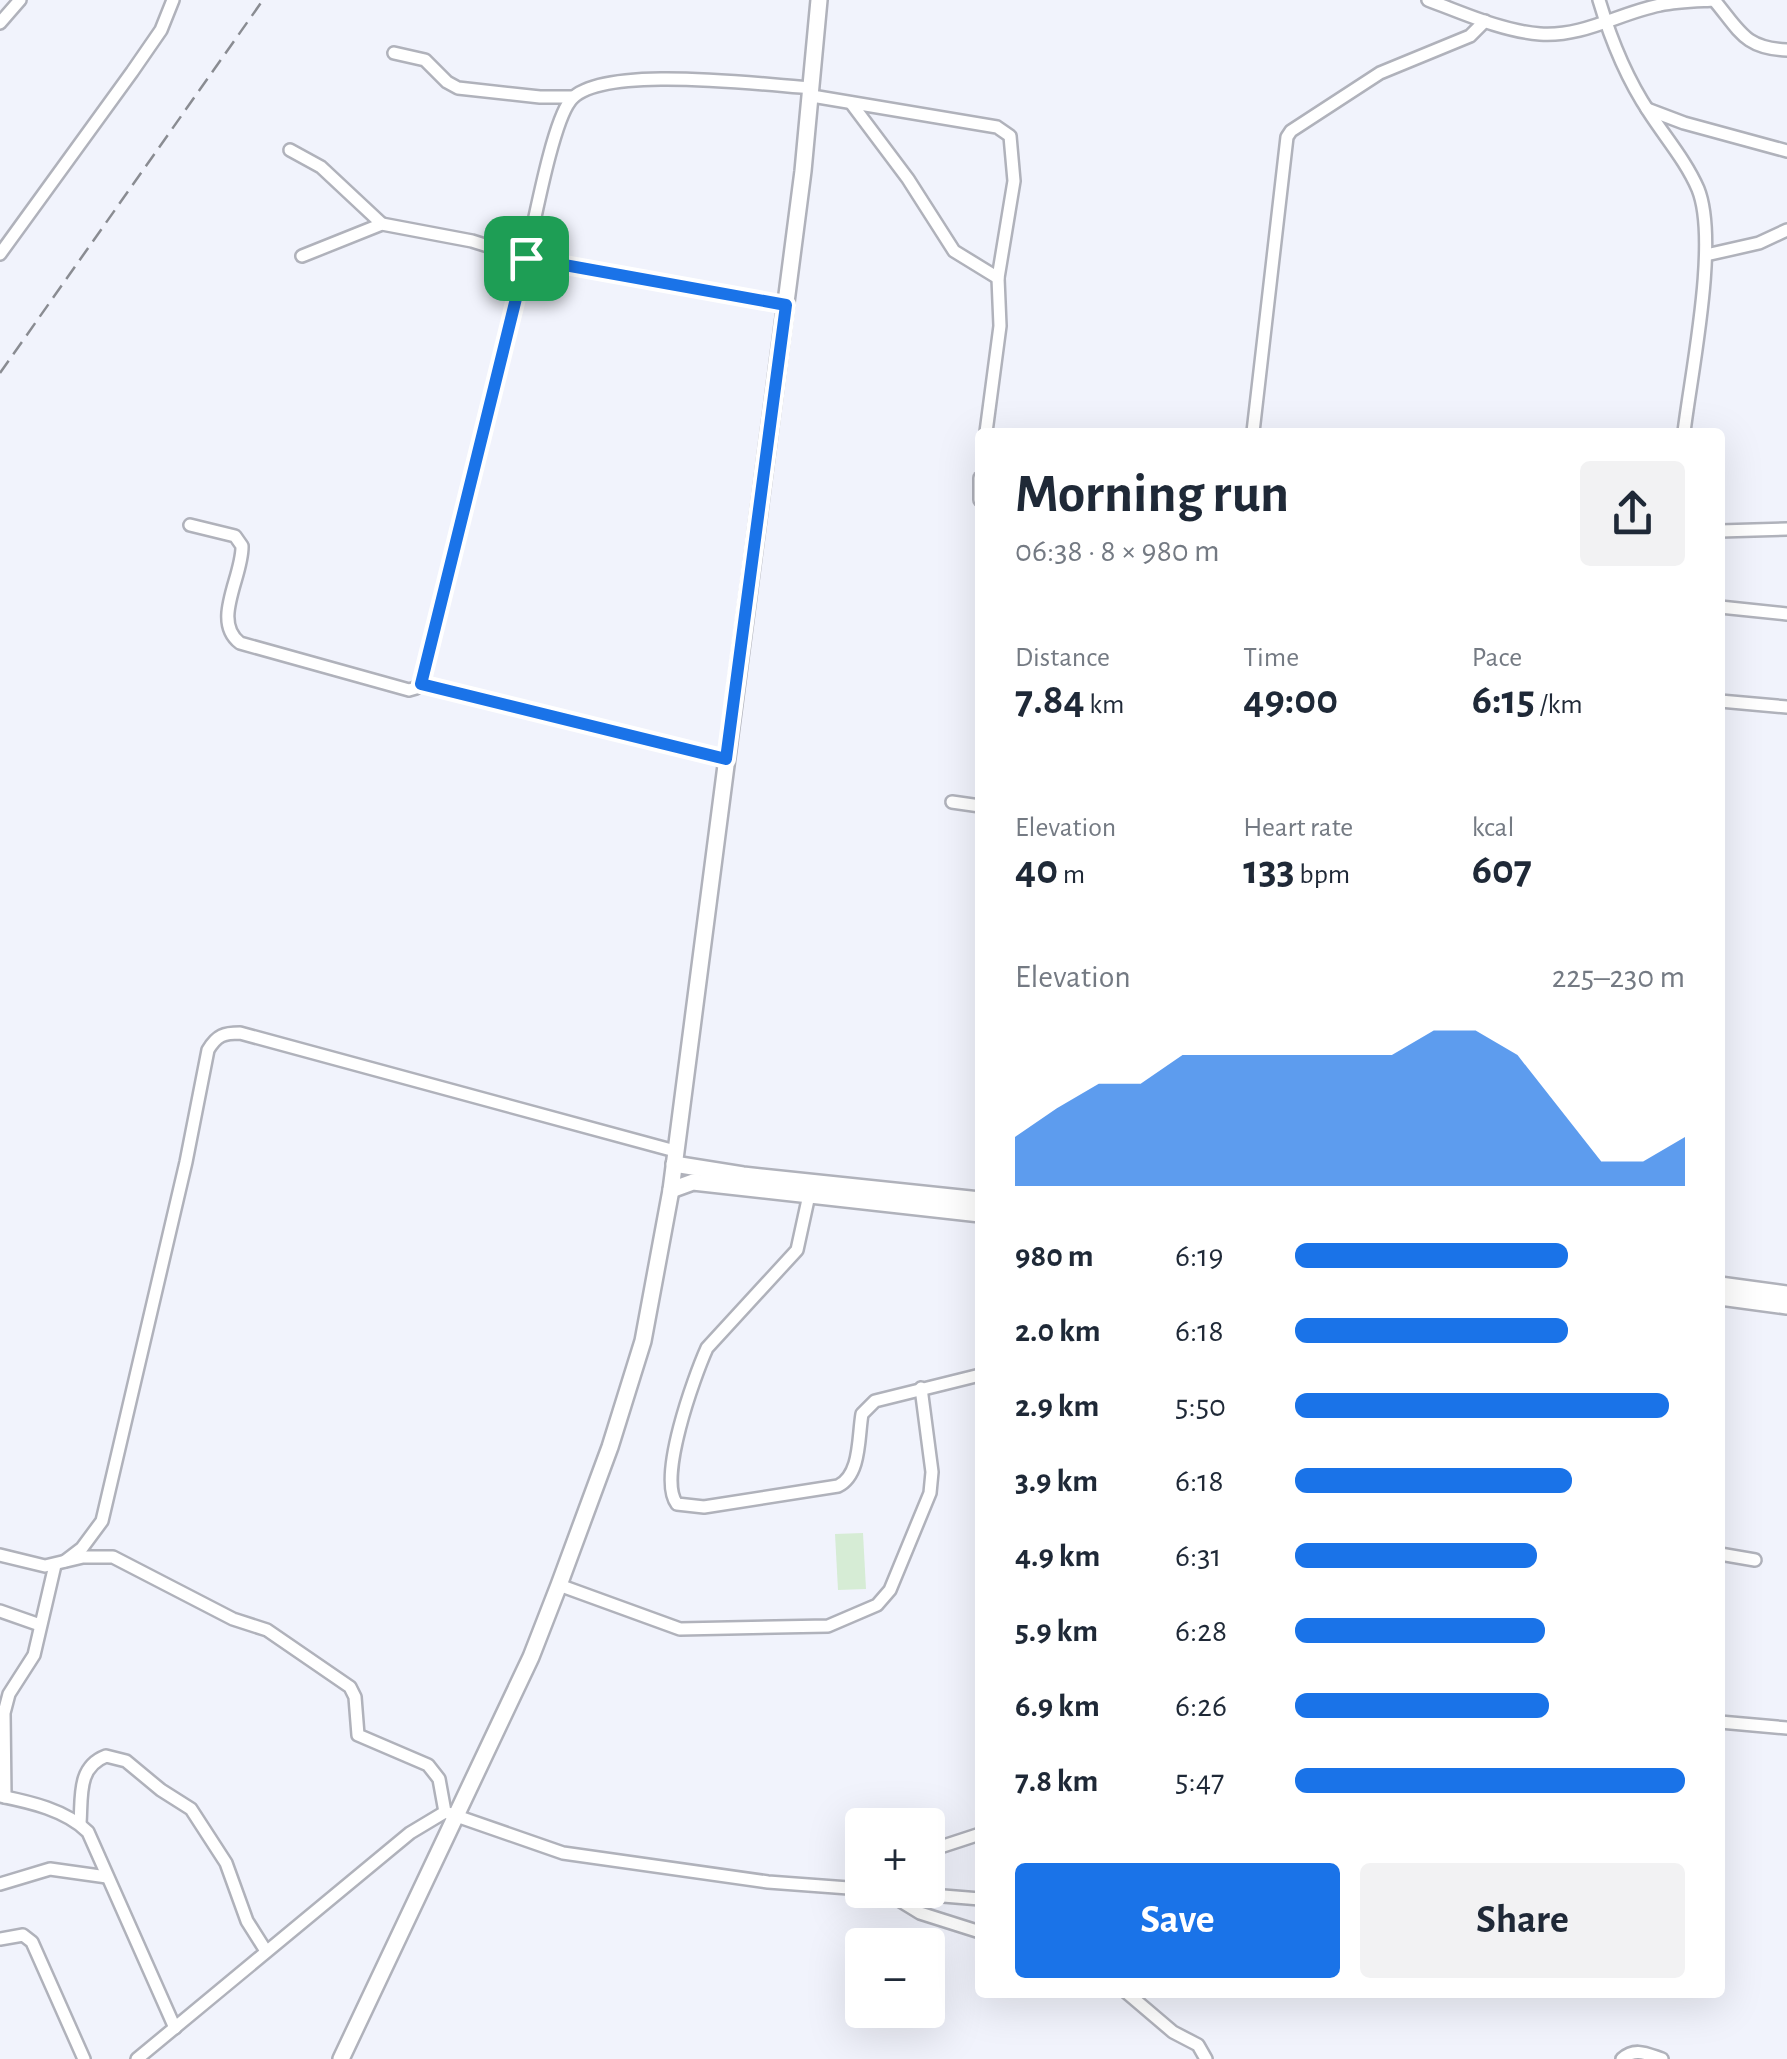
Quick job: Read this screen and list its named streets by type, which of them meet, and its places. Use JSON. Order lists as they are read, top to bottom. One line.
{"page":{"heading":["Morning run","06:38 · 8 × 980 m"],"stats":[["Distance","7.84 km"],["Time","49:00"],["Pace","6:15 /km"],["Elevation","40 m"],["Heart rate","133 bpm"],["kcal","607"]],"chart":["Elevation","225–230 m"],"list":[{"name":"980 m","note":"6:19"},{"name":"2.0 km","note":"6:18"},{"name":"2.9 km","note":"5:50"},{"name":"3.9 km","note":"6:18"},{"name":"4.9 km","note":"6:31"},{"name":"5.9 km","note":"6:28"},{"name":"6.9 km","note":"6:26"},{"name":"7.8 km","note":"5:47"}],"map_buttons":["+","−"],"buttons":["Save","Share"]}}
